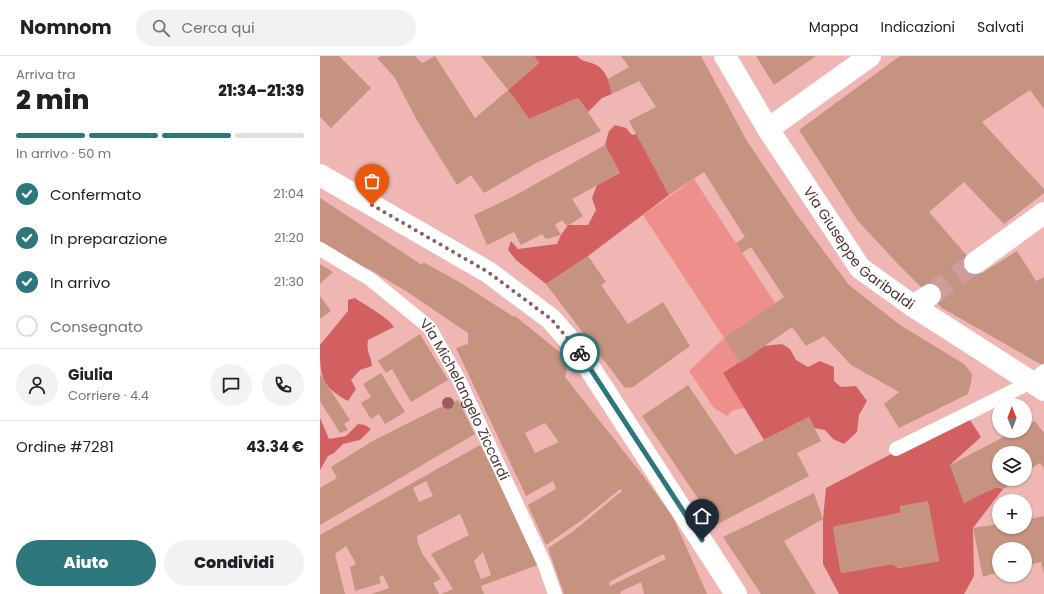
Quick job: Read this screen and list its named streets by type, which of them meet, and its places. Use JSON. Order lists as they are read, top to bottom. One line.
{"streets":{"street":["Via Giuseppe Garibaldi"],"lane":["Via Michelangelo Ziccardi"]},"north":"top","page":{"header":"Nomnom","search":"Cerca qui","nav":["Mappa","Indicazioni","Salvati"],"heading":["2 min","Arriva tra","21:34–21:39"],"panel":["Giulia","Corriere · 4.4","Ordine #7281","43.34 €"],"bar":"In arrivo · 50 m","list":[["Confermato","21:04"],["In preparazione","21:20"],["In arrivo","21:30"],"Consegnato"],"map_buttons":["+","−"],"buttons":["Aiuto","Condividi"]}}
